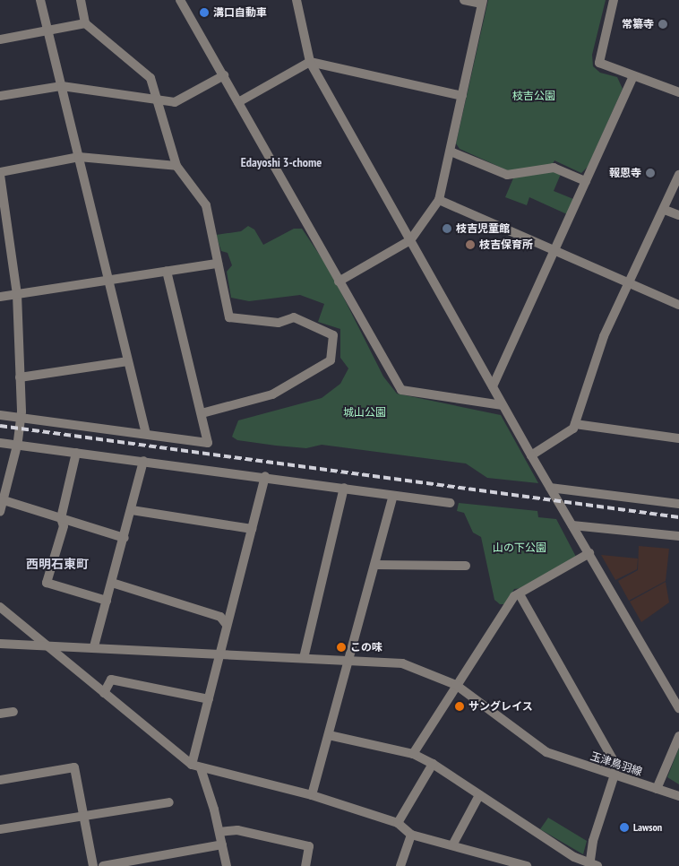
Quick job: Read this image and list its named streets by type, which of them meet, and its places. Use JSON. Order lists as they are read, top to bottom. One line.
{"streets":{"street":["玉津鳥羽線"]},"districts":["Edayoshi 3-chome","西明石東町"],"parks":["枝吉公園","城山公園","山の下公園"],"places":["溝口自動車","常纂寺","報恩寺","枝吉児童館","枝吉保育所","この味","サングレイス","Lawson"]}
